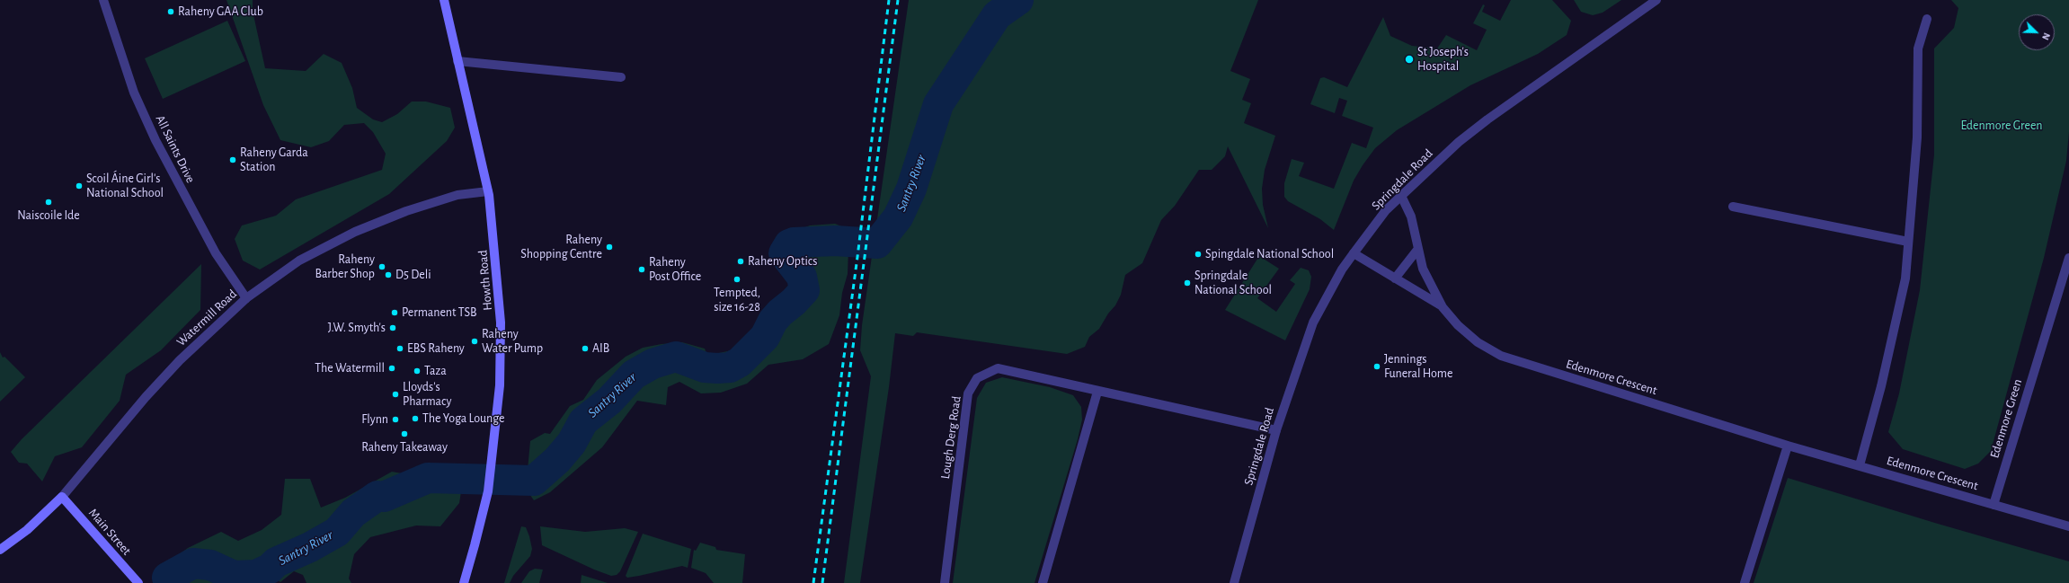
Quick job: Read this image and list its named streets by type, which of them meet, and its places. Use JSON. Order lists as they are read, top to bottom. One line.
{"streets":{"main road":["Howth Road","Watermill Road","Main Street"],"street":["All Saints Drive","Springdale Road","Edenmore Crescent","Edenmore Green","Lough Derg Road"]},"crossings":[["All Saints Drive","Watermill Road"],["Springdale Road","Edenmore Crescent"],["Springdale Road","Lough Derg Road"],["Howth Road","Watermill Road"],["Watermill Road","Main Street"],["Edenmore Crescent","Edenmore Green"]],"water":["Santry River"],"parks":["Edenmore Green"],"places":["Raheny GAA Club","St Joseph's Hospital","Raheny Garda Station","Scoil Áine Girl's National School","Naiscoile Ide","Raheny Shopping Centre","Spingdale National School","Raheny Optics","Raheny Barber Shop","Raheny Post Office","D5 Deli","Tempted, size 16-28","Springdale National School","Permanent TSB","J.W. Smyth's","Raheny Water Pump","EBS Raheny","AIB","Jennings Funeral Home","The Watermill","Taza","Lloyds's Pharmacy","The Yoga Lounge","Flynn","Raheny Takeaway"],"north":"bottom right"}
